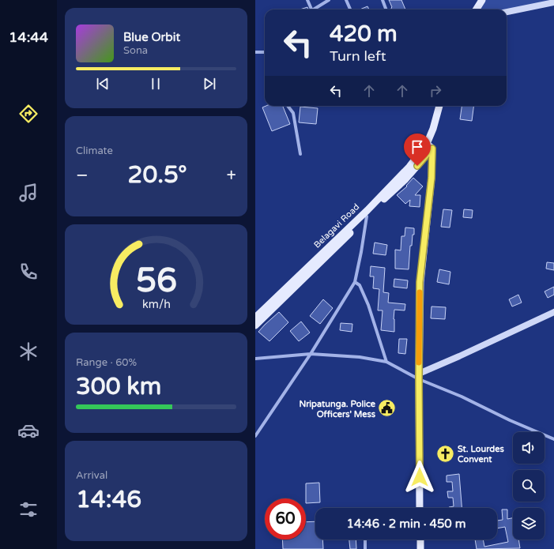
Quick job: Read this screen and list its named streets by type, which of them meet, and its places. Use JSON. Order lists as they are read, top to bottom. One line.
{"streets":{"main road":["Belagavi Road"]},"places":{"public building":["Nripatunga. Police Officers' Mess"],"church":["St. Lourdes Convent"]},"page":{"tabs":"14:44","turn":["420 m","Turn left"],"song":["Blue Orbit","Sona"],"tile":["Climate",["Range · 60%","300 km"],["Arrival","14:46"]],"heat":["−","20.5°","+"],"limit":"60","trip":"14:46 · 2 min · 450 m","gauge":["56","km/h"]}}
